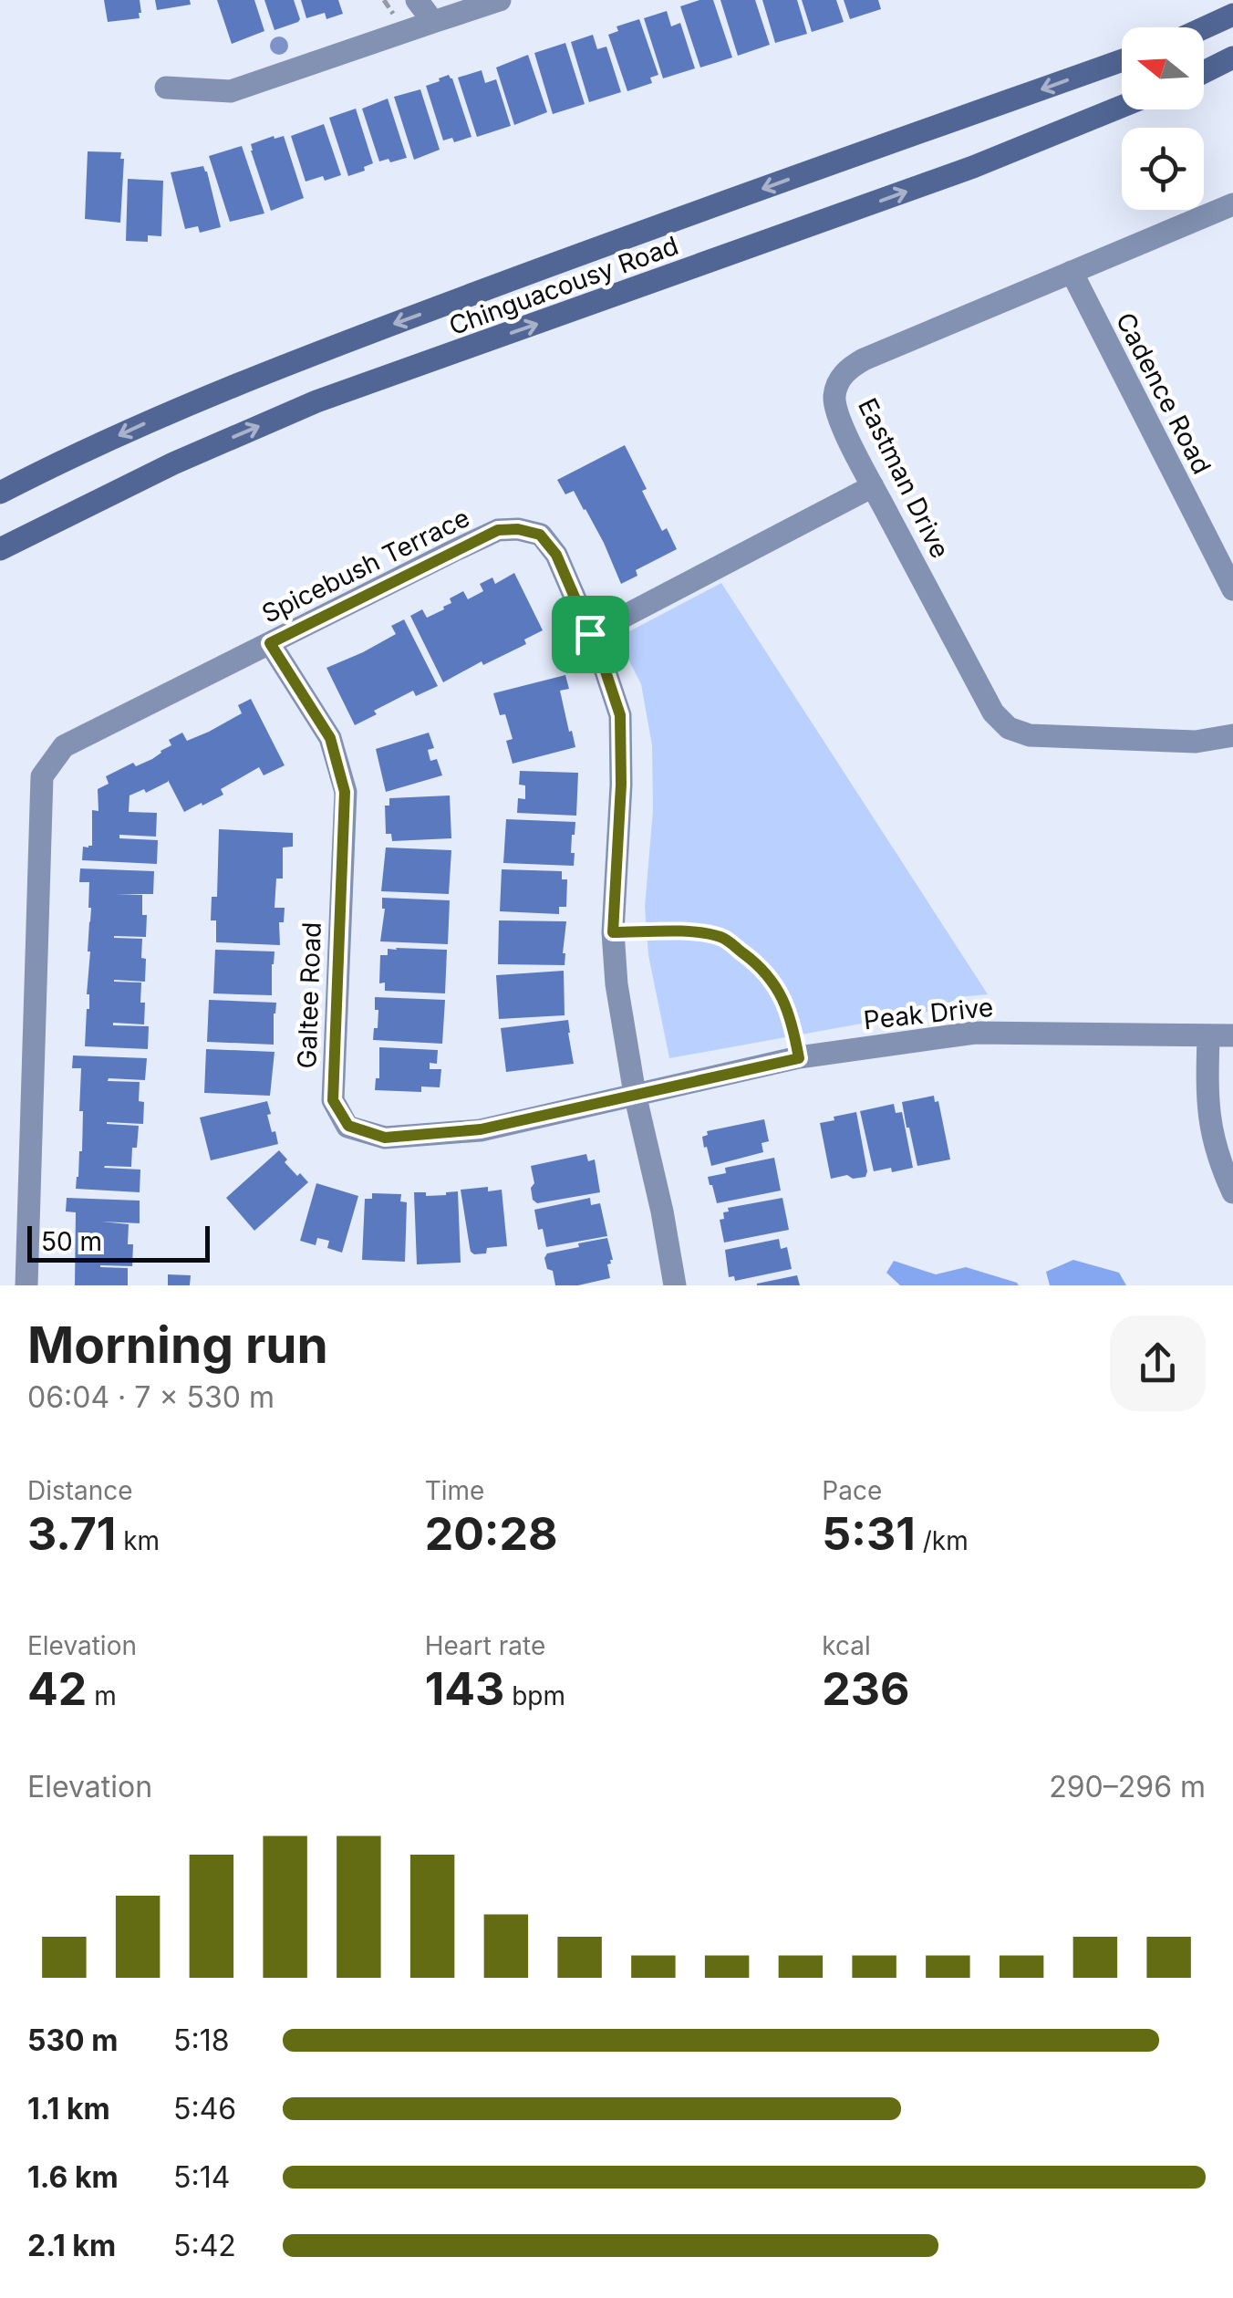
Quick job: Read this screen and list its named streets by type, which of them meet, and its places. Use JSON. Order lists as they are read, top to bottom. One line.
{"streets":{"main road":["Chinguacousy Road"],"street":["Cadence Road","Eastman Drive","Spicebush Terrace","Galtee Road","Peak Drive"]},"crossings":[["Cadence Road","Eastman Drive"],["Spicebush Terrace","Galtee Road"],["Spicebush Terrace","Peak Drive"],["Galtee Road","Peak Drive"]],"scale_bar":"50 m","north":"left","page":{"scale":"50 m","heading":["Morning run","06:04 · 7 × 530 m"],"stats":[["Distance","3.71 km"],["Time","20:28"],["Pace","5:31 /km"],["Elevation","42 m"],["Heart rate","143 bpm"],["kcal","236"]],"chart":["Elevation","290–296 m"],"list":[{"name":"530 m","note":"5:18"},{"name":"1.1 km","note":"5:46"},{"name":"1.6 km","note":"5:14"},{"name":"2.1 km","note":"5:42"}]}}
